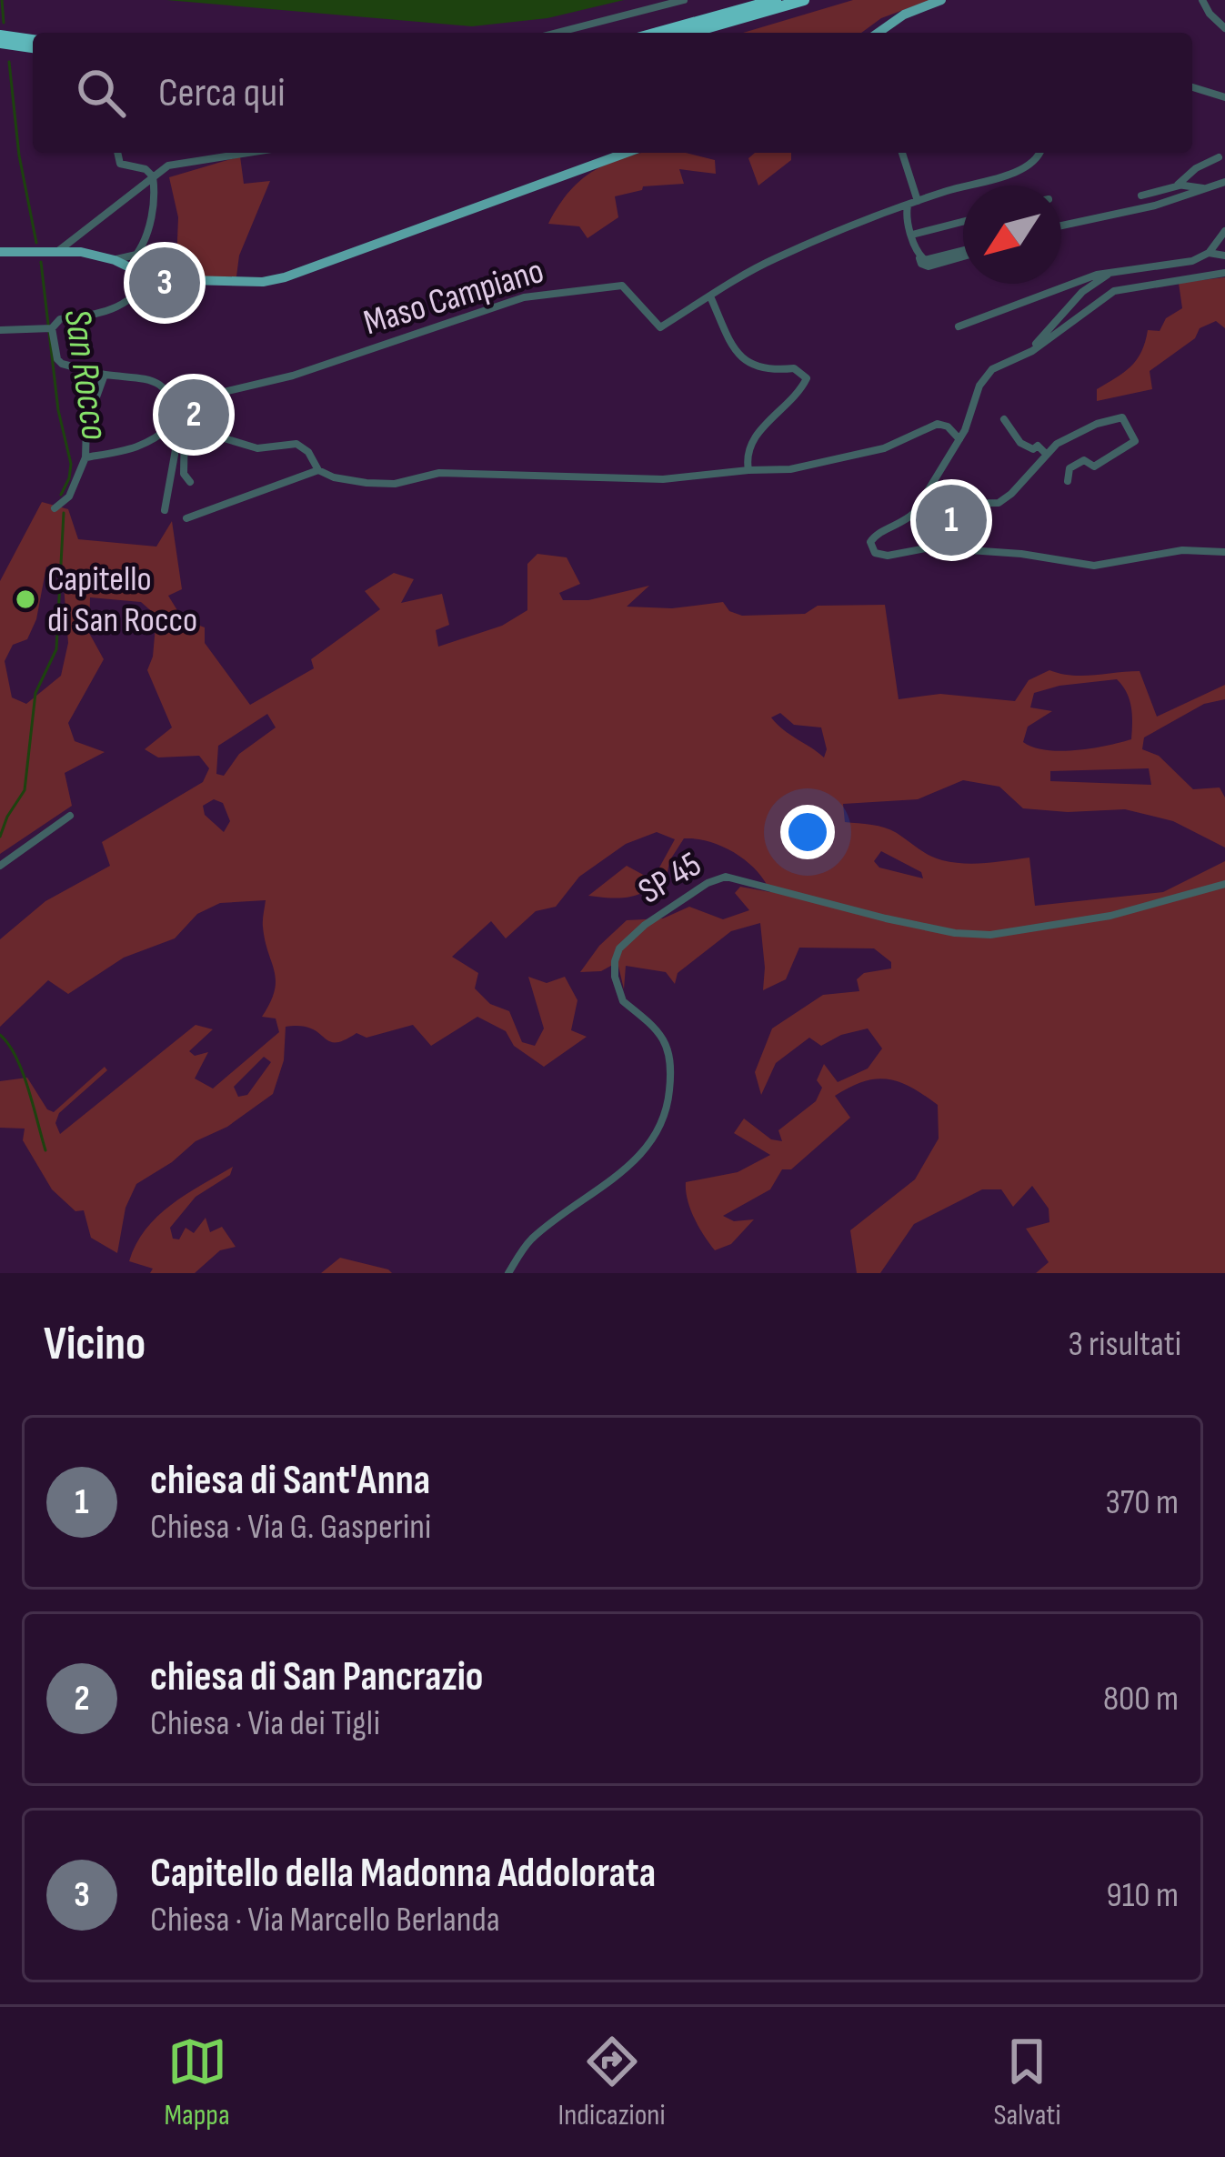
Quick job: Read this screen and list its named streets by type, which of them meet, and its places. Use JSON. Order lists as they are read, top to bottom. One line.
{"streets":{"street":["Maso Campiano","SP 45"]},"water":["San Rocco"],"places":["Capitello di San Rocco"],"north":"bottom left","page":{"search":"Cerca qui","pins":["3","2","1"],"heading":["Vicino","3 risultati"],"list":[{"mark":"1","name":"chiesa di Sant'Anna","note":"Chiesa · Via G. Gasperini","value":"370 m"},{"mark":"2","name":"chiesa di San Pancrazio","note":"Chiesa · Via dei Tigli","value":"800 m"},{"mark":"3","name":"Capitello della Madonna Addolorata","note":"Chiesa · Via Marcello Berlanda","value":"910 m"}],"nav":["Mappa","Indicazioni","Salvati"]}}
